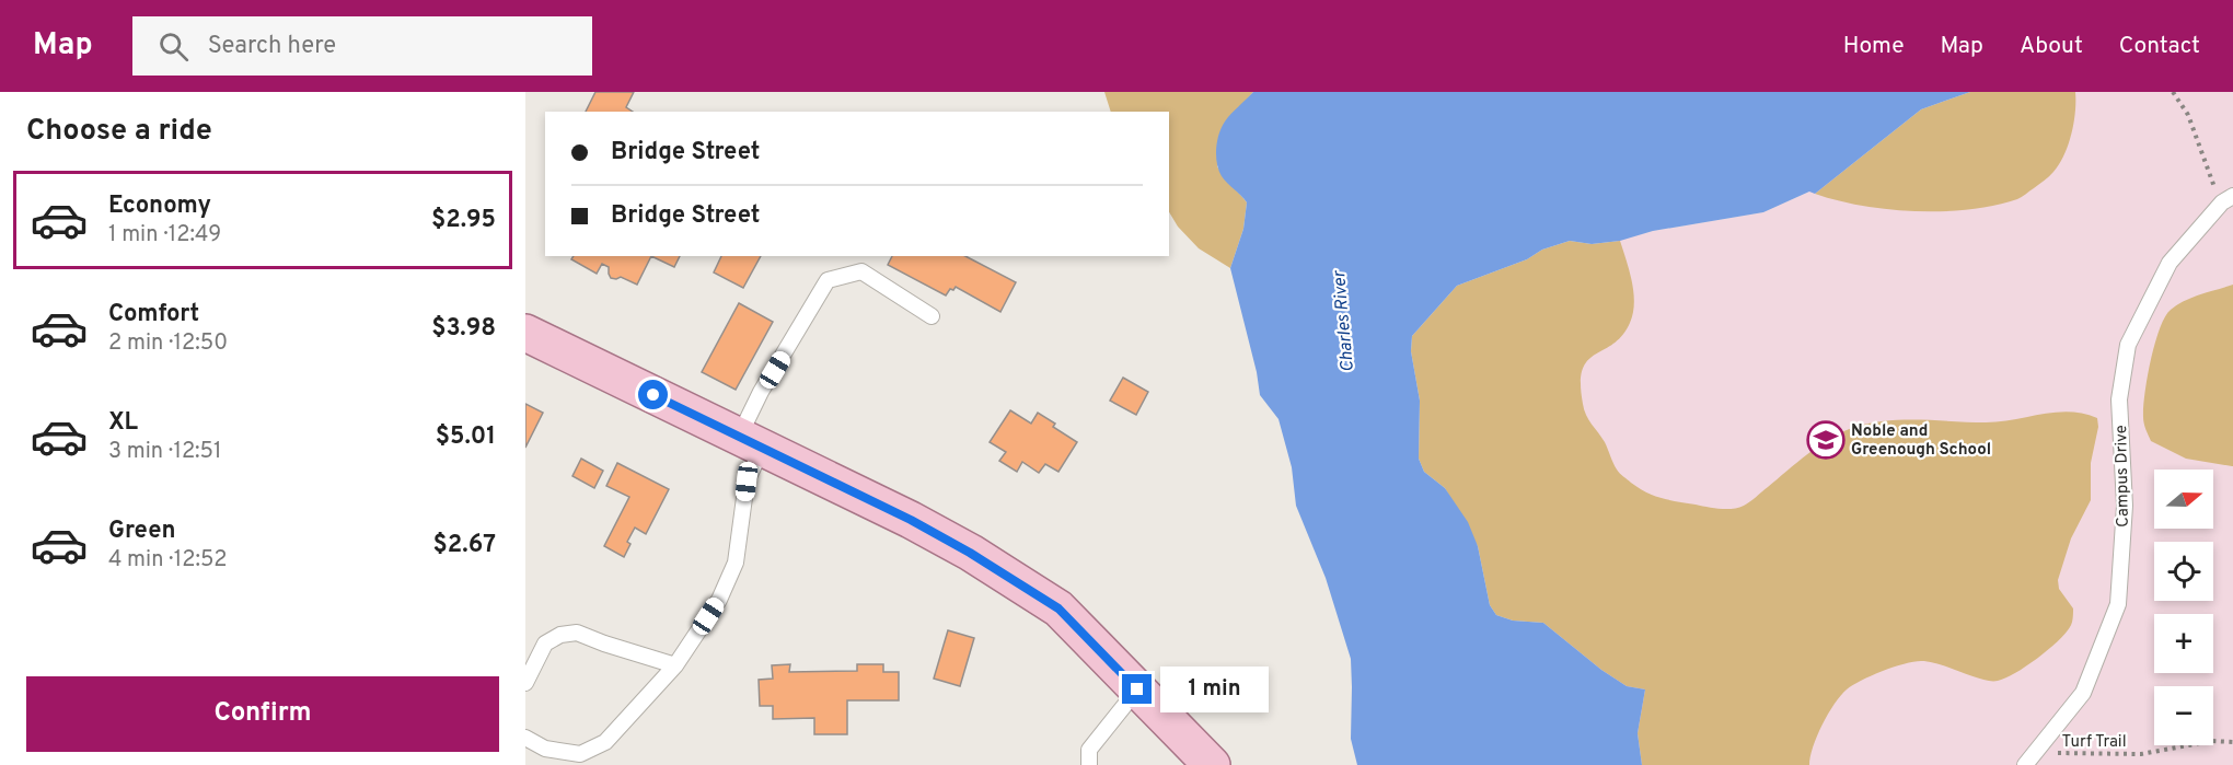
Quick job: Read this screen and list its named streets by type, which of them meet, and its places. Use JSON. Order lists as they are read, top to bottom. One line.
{"streets":{"lane":["Campus Drive"],"path":["Turf Trail"]},"crossings":[["Campus Drive","Turf Trail"]],"water":["Charles River"],"places":{"school or university":["Noble and Greenough School"]},"north":"right","page":{"header":"Map","search":"Search here","nav":["Home","Map","About","Contact"],"heading":"Choose a ride","banner":["Bridge Street","Bridge Street"],"list":[{"name":"Economy","note":"1 min · 12:49","value":"$2.95"},{"name":"Comfort","note":"2 min · 12:50","value":"$3.98"},{"name":"XL","note":"3 min · 12:51","value":"$5.01"},{"name":"Green","note":"4 min · 12:52","value":"$2.67"}],"map_buttons":["+","−"],"buttons":"Confirm","bubble":"1 min"}}
